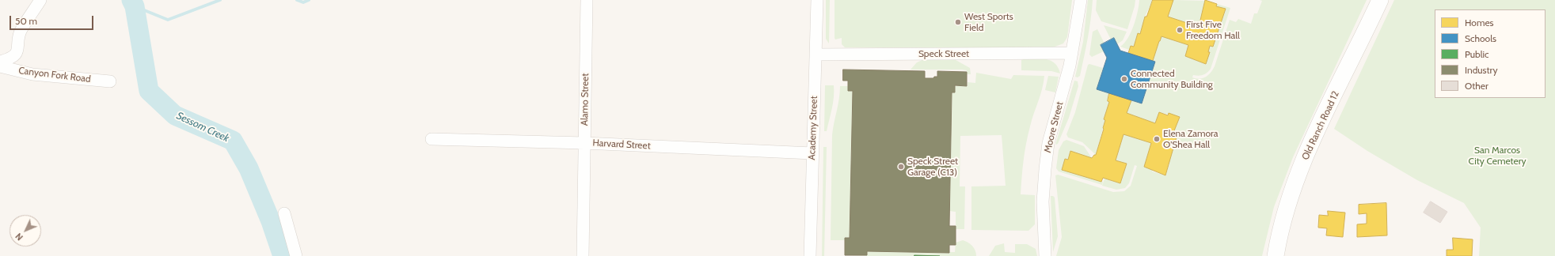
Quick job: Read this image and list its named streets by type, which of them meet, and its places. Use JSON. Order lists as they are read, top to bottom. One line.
{"streets":{"main road":["Old Ranch Road 12"],"street":["Speck Street","Canyon Fork Road","Alamo Street","Moore Street","Academy Street","Harvard Street"]},"crossings":[["Speck Street","Moore Street"],["Speck Street","Academy Street"],["Alamo Street","Harvard Street"],["Academy Street","Harvard Street"]],"water":["Sessom Creek"],"parks":["San Marcos City Cemetery"],"places":["West Sports Field","First Five Freedom Hall","Connected Community Building","Elena Zamora O'Shea Hall","Speck Street Garage (C13)"],"legend":["Homes","Schools","Public","Industry","Other"],"scale_bar":"50 m","north":"bottom left"}
